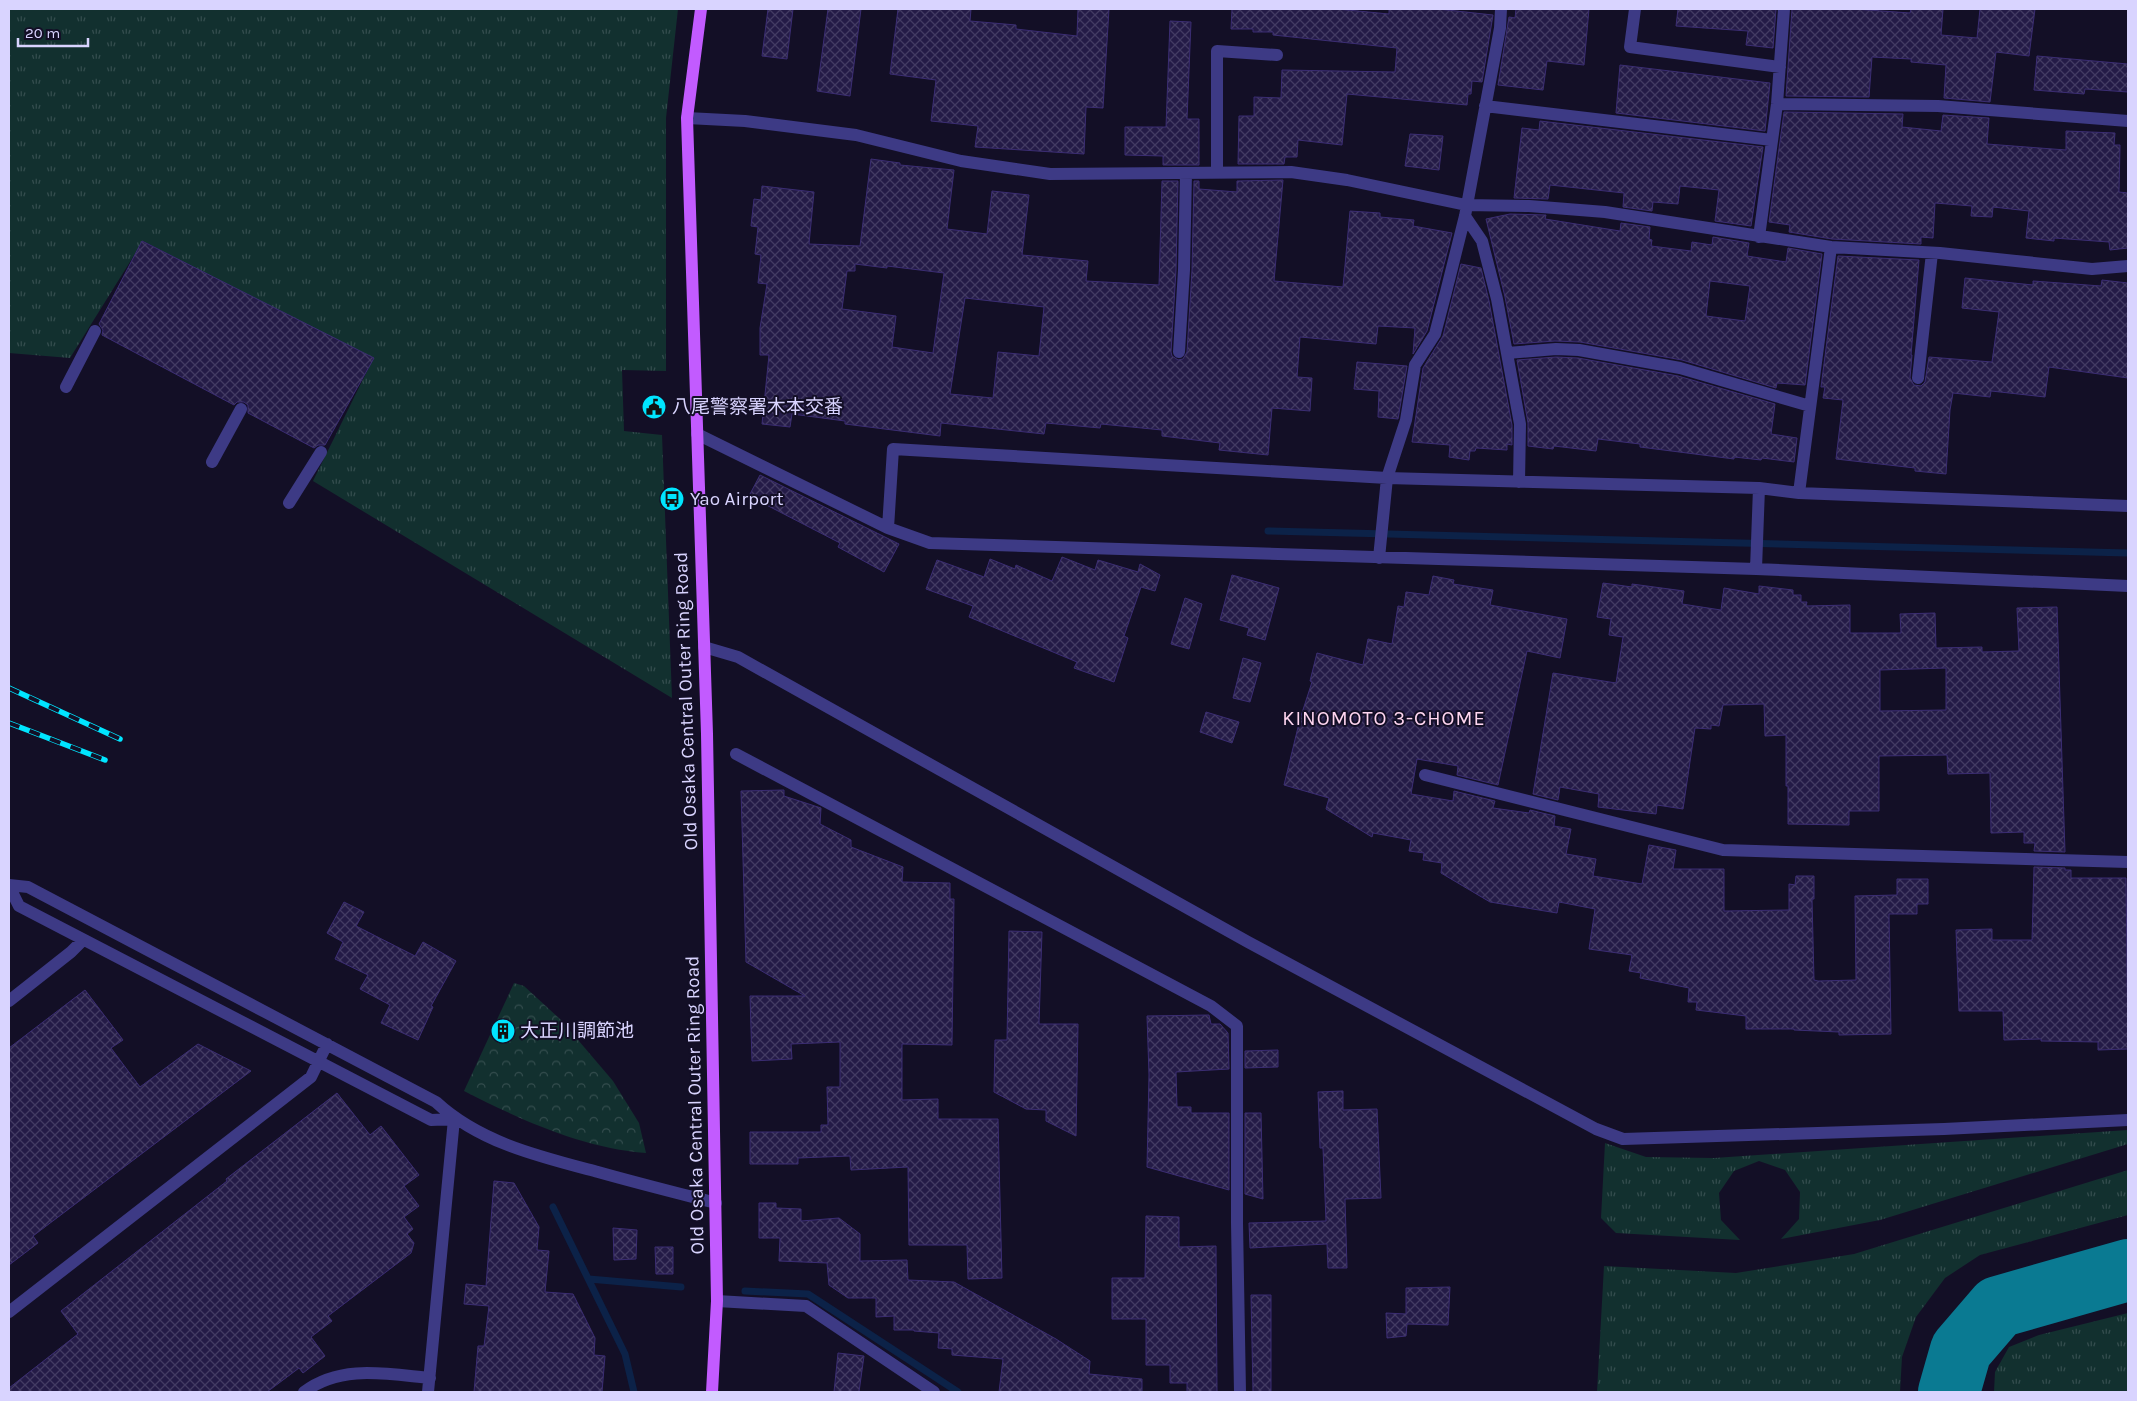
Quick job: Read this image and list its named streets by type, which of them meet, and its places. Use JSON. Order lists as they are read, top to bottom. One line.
{"streets":{"main road":["Old Osaka Central Outer Ring Road"]},"districts":["KINOMOTO 3-CHOME"],"places":{"public building":["八尾警察署木本交番"],"bus stop":["Yao Airport"],"building":["大正川調節池"]},"scale_bar":"20 m"}
